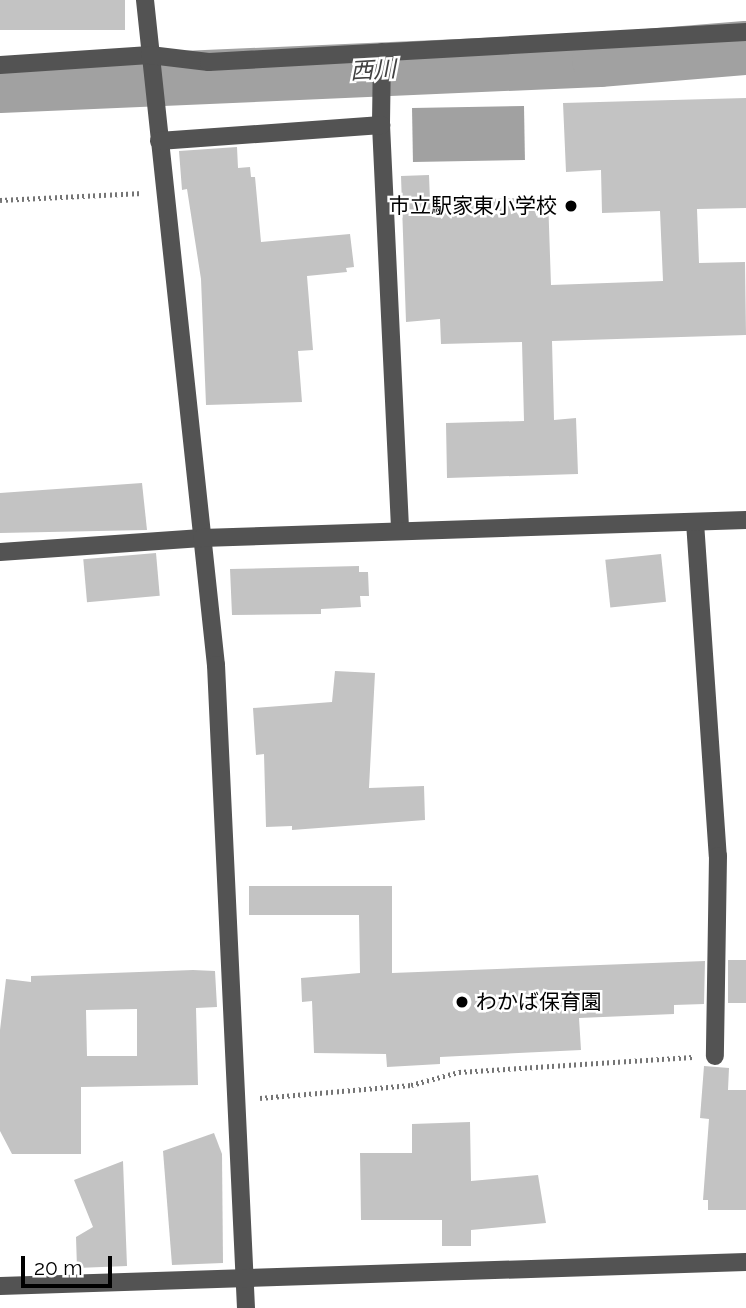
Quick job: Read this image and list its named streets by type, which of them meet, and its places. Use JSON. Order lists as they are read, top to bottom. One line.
{"water":["西川"],"places":["市立駅家東小学校","わかば保育園"],"scale_bar":"20 m"}
